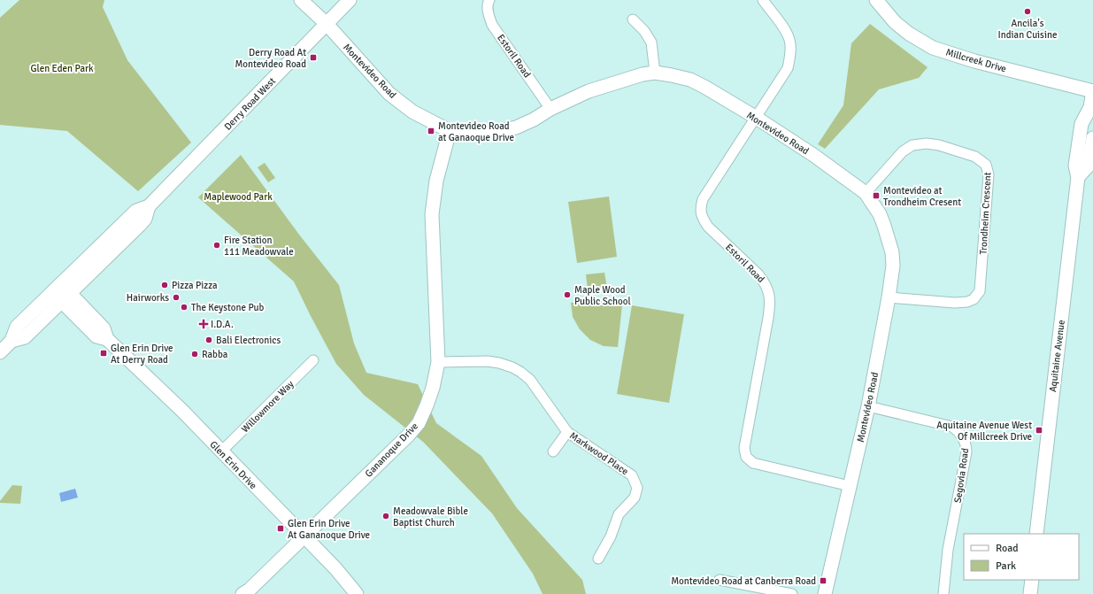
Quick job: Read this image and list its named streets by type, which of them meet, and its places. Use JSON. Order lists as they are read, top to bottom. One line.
{"streets":{"street":["Estoril Road","Millcreek Drive","Montevideo Road","Derry Road West","Trondheim Crescent","Aquitaine Avenue","Willowmore Way","Gananoque Drive","Markwood Place","Glen Erin Drive","Segovia Road"]},"crossings":[["Estoril Road","Montevideo Road"],["Millcreek Drive","Aquitaine Avenue"],["Montevideo Road","Derry Road West"],["Montevideo Road","Trondheim Crescent"],["Montevideo Road","Gananoque Drive"],["Montevideo Road","Segovia Road"],["Derry Road West","Glen Erin Drive"],["Willowmore Way","Glen Erin Drive"],["Gananoque Drive","Markwood Place"],["Gananoque Drive","Glen Erin Drive"]],"parks":["Glen Eden Park","Maplewood Park"],"places":{"other":["Ancila's Indian Cuisine","Fire Station 111 Meadowvale","Pizza Pizza","Maple Wood Public School","Hairworks","The Keystone Pub","Bali Electronics","Rabba","Meadowvale Bible Baptist Church"],"transit":["Derry Road At Montevideo Road","Montevideo Road at Ganaoque Drive","Montevideo at Trondheim Cresent","Glen Erin Drive At Derry Road","Aquitaine Avenue West Of Millcreek Drive","Glen Erin Drive At Gananoque Drive","Montevideo Road at Canberra Road"],"health":["I.D.A."]},"legend":["Road","Park"]}
